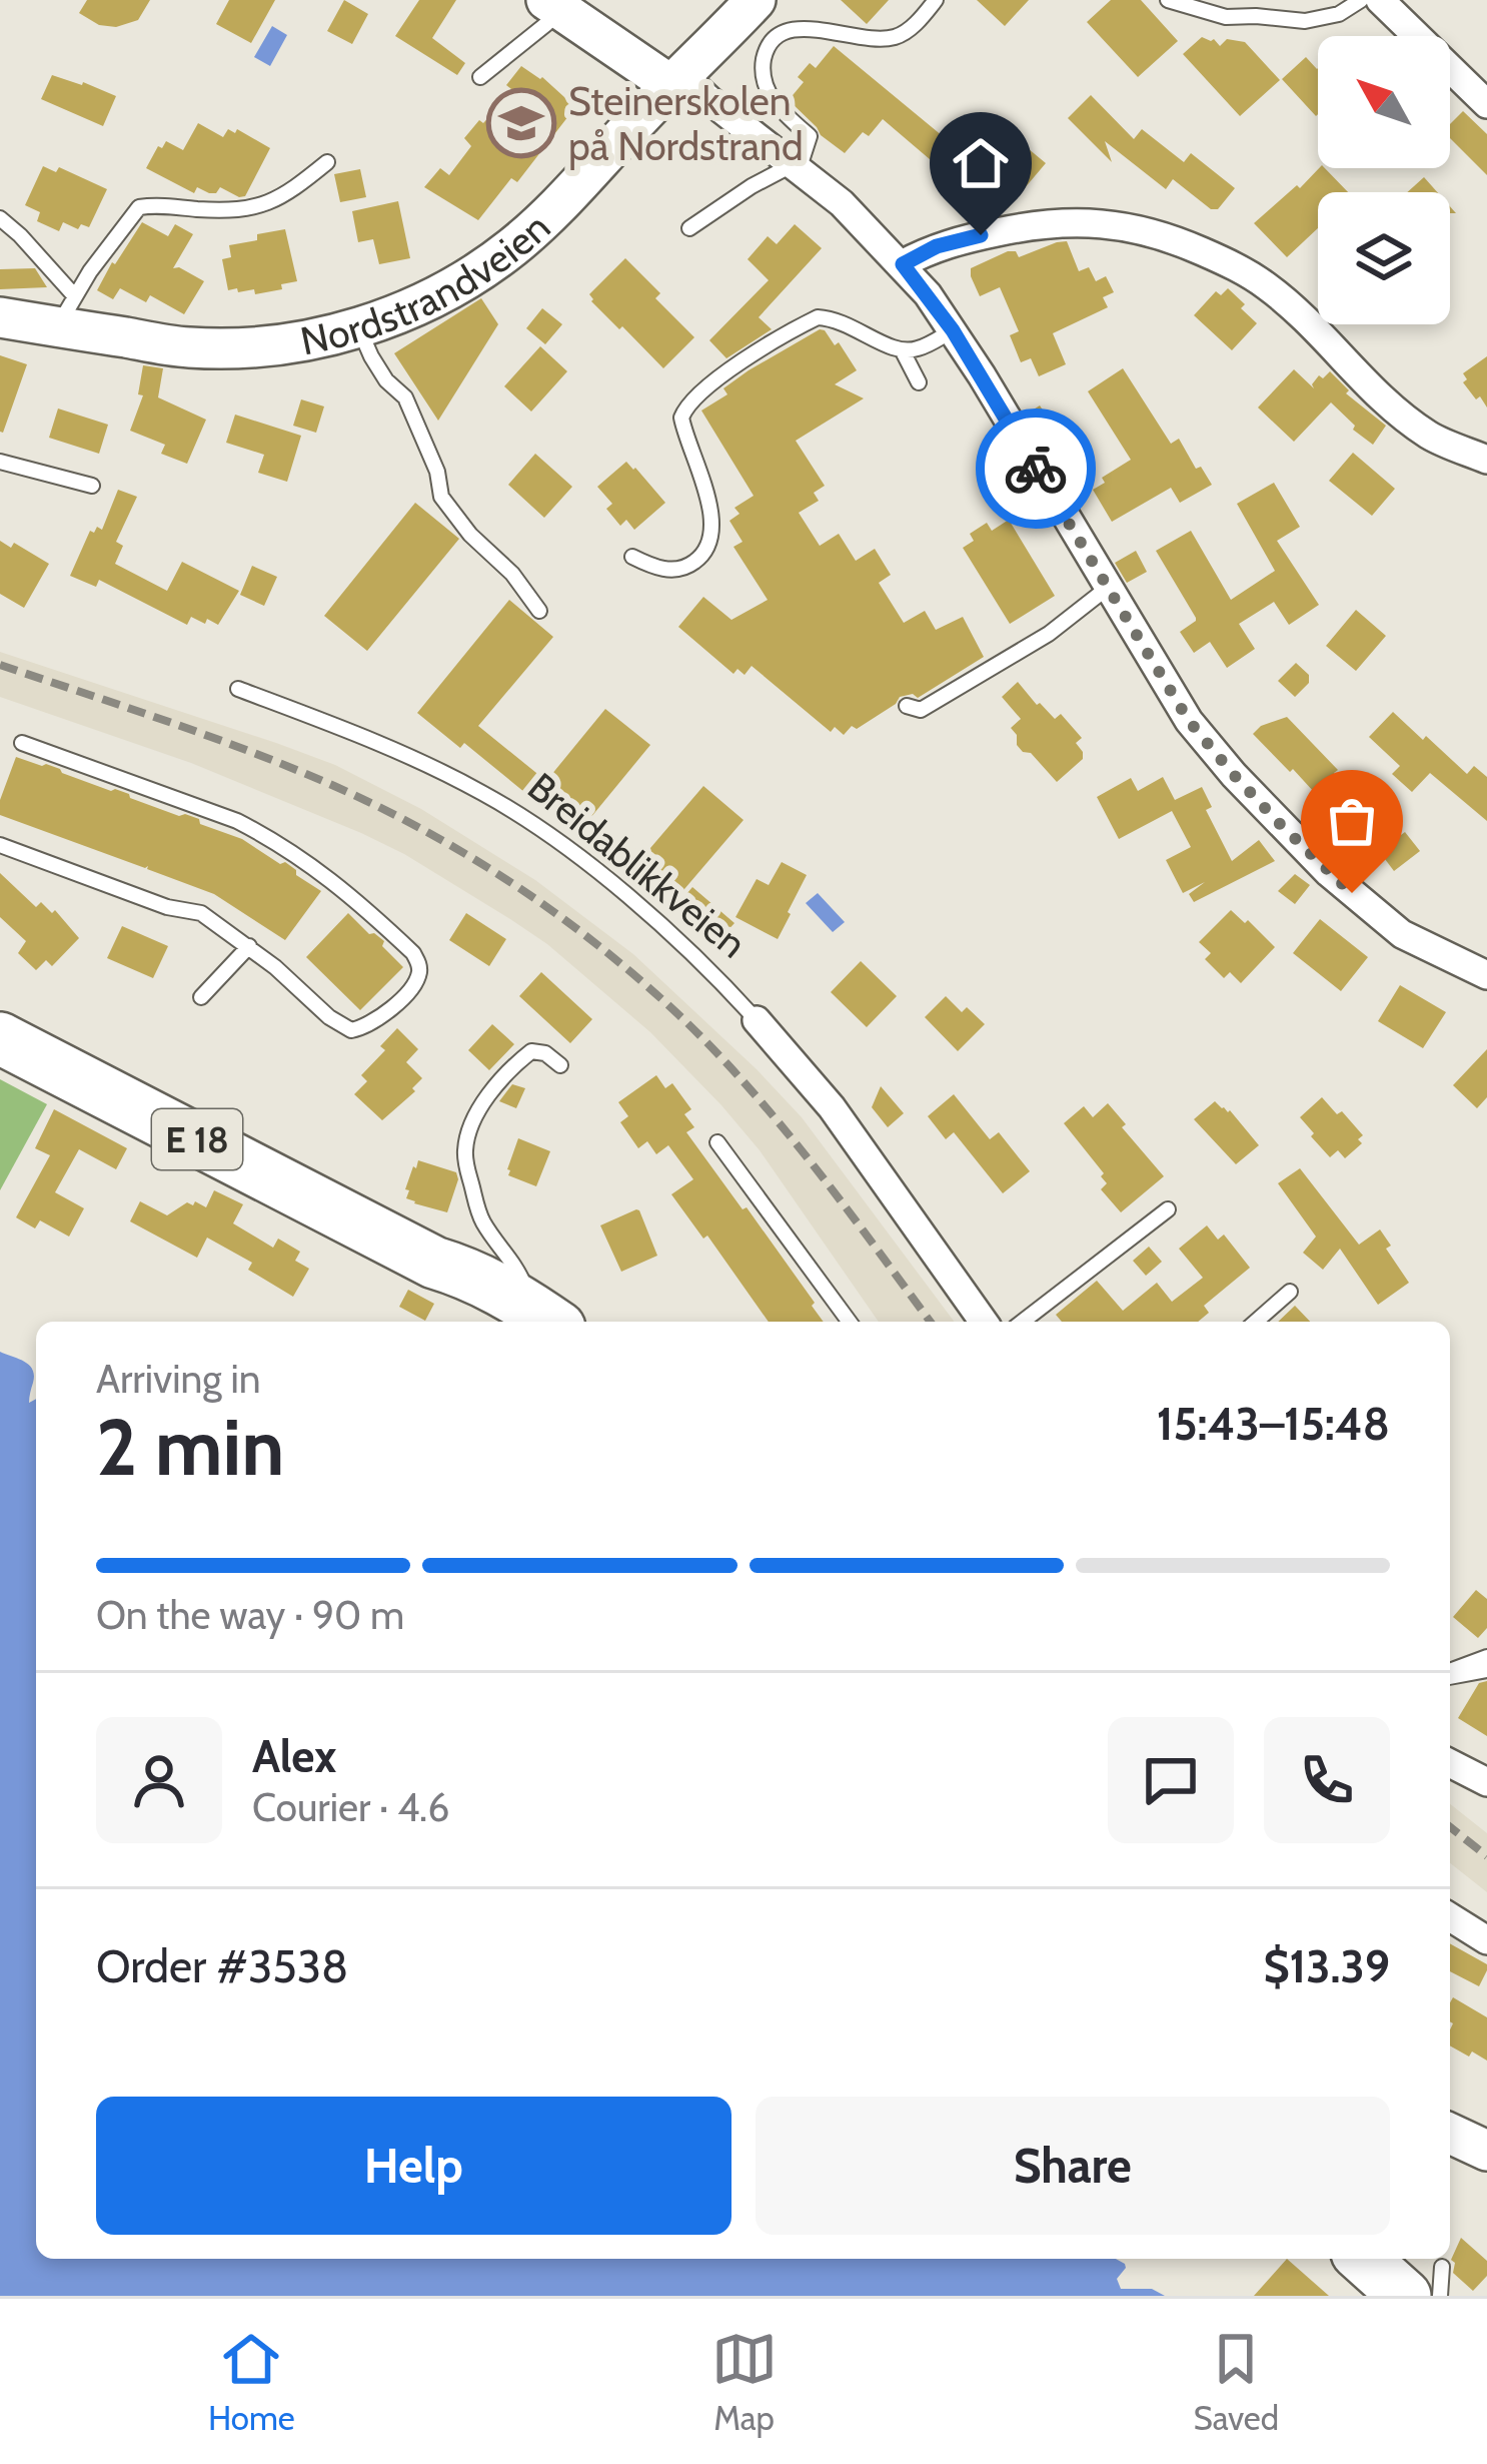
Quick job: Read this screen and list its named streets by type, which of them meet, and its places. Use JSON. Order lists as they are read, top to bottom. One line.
{"streets":{"highway":["E 18"],"main road":["Nordstrandveien"],"street":["Breidablikkveien"]},"places":{"school or university":["Steinerskolen på Nordstrand"]},"north":"top left","page":{"heading":["2 min","Arriving in","15:43–15:48"],"panel":["Alex","Courier · 4.6","Order #3538","$13.39"],"bar":"On the way · 90 m","buttons":["Help","Share"],"tabs":["Home","Map","Saved"]}}
